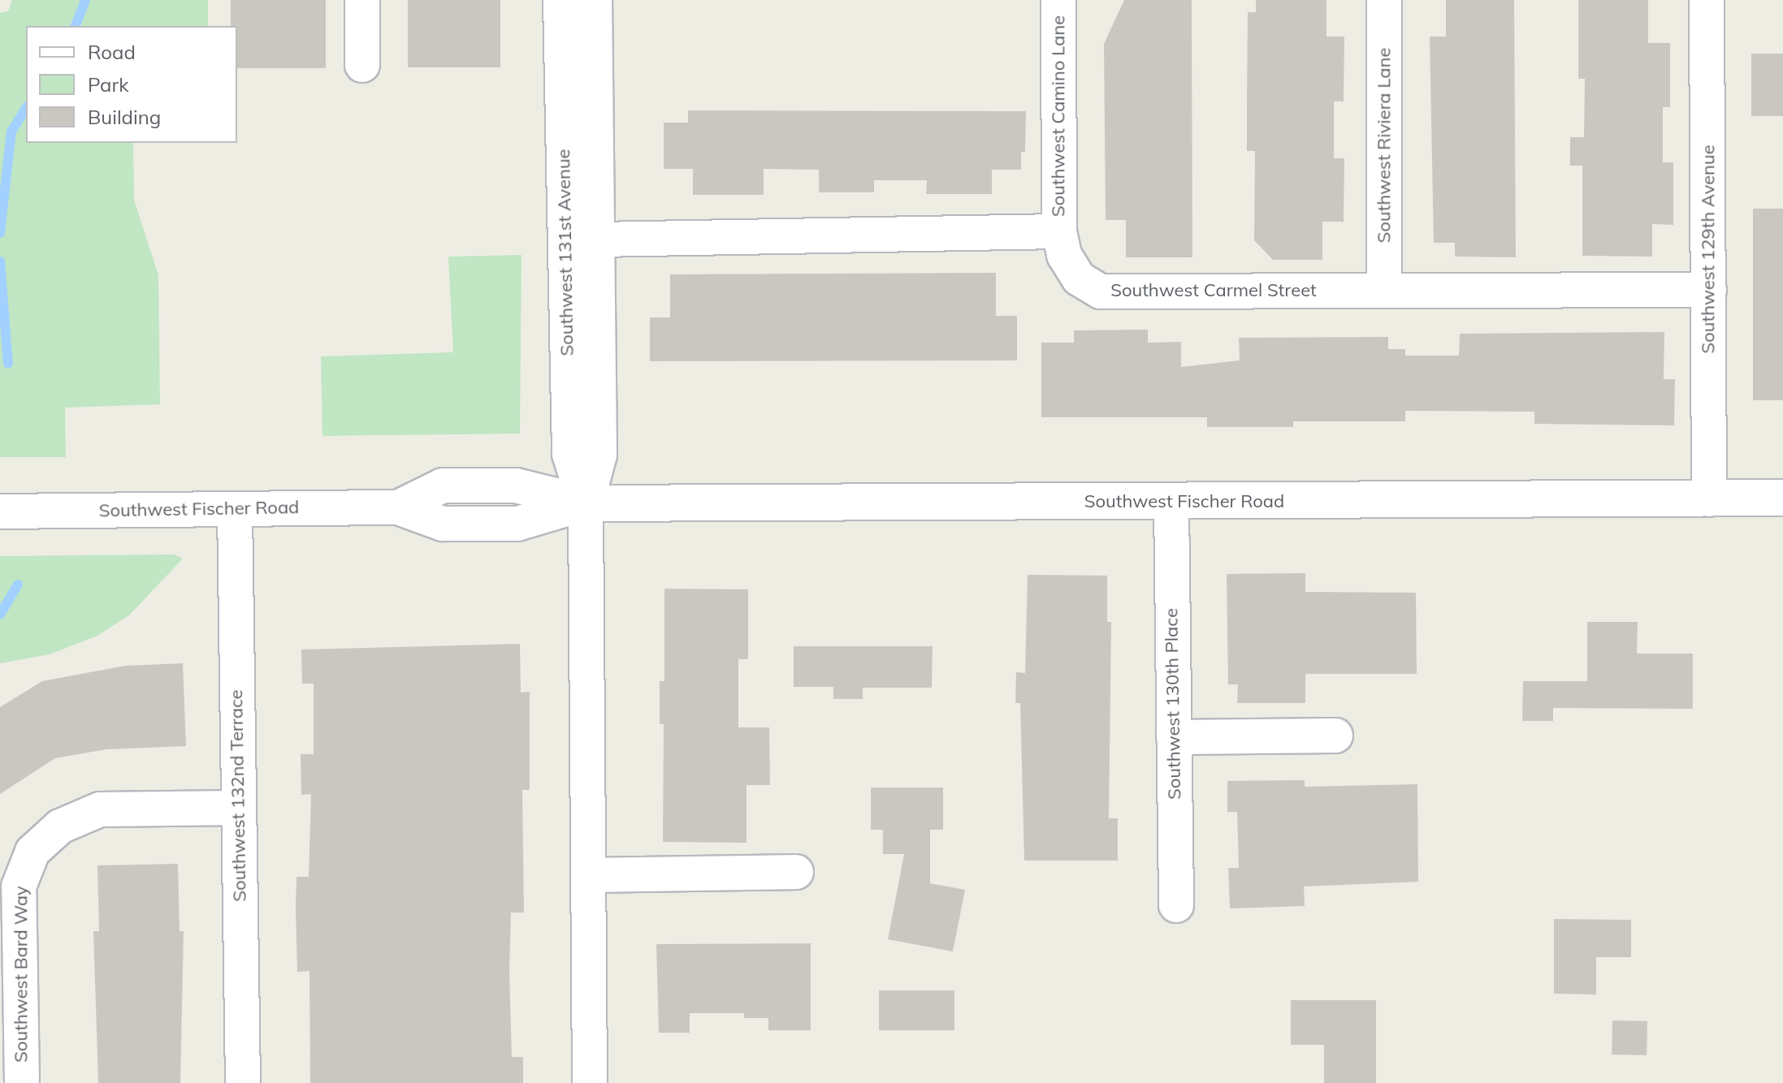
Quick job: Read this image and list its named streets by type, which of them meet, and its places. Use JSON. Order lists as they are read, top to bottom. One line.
{"streets":{"street":["Southwest Camino Lane","Southwest Riviera Lane","Southwest 129th Avenue","Southwest 131st Avenue","Southwest Carmel Street","Southwest Fischer Road","Southwest 130th Place","Southwest 132nd Terrace","Southwest Bard Way"]},"crossings":[["Southwest Camino Lane","Southwest Carmel Street"],["Southwest Riviera Lane","Southwest Carmel Street"],["Southwest 129th Avenue","Southwest Carmel Street"],["Southwest 129th Avenue","Southwest Fischer Road"],["Southwest 131st Avenue","Southwest Fischer Road"],["Southwest Fischer Road","Southwest 130th Place"],["Southwest Fischer Road","Southwest 132nd Terrace"],["Southwest 132nd Terrace","Southwest Bard Way"]],"legend":["Road","Park","Building"]}
